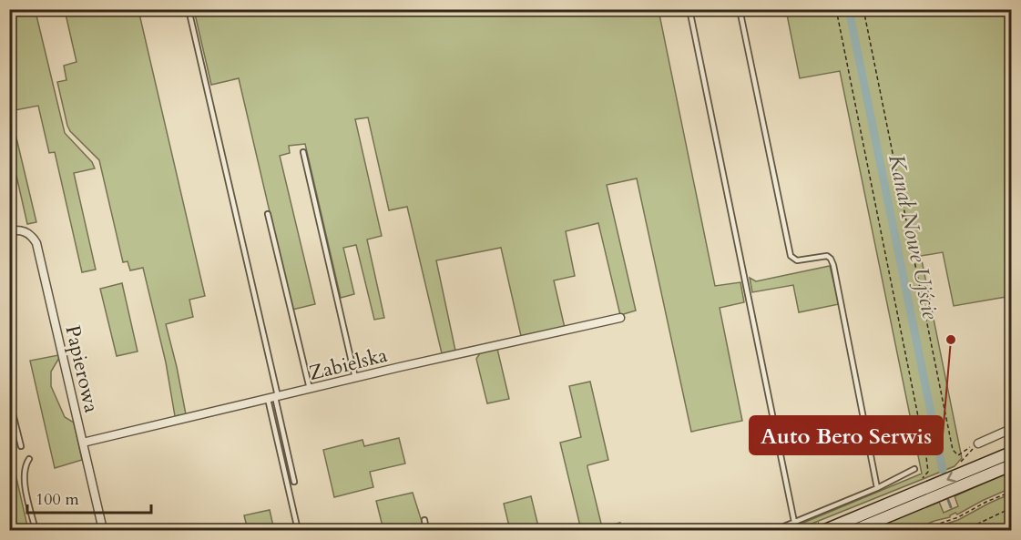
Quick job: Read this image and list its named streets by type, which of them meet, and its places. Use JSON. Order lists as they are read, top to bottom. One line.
{"streets":{"street":["Zabielska","Papierowa"]},"crossings":[["Zabielska","Papierowa"]],"water":["Kanał Nowe Ujście"],"places":["Auto Bero Serwis"],"scale_bar":"100 m"}
